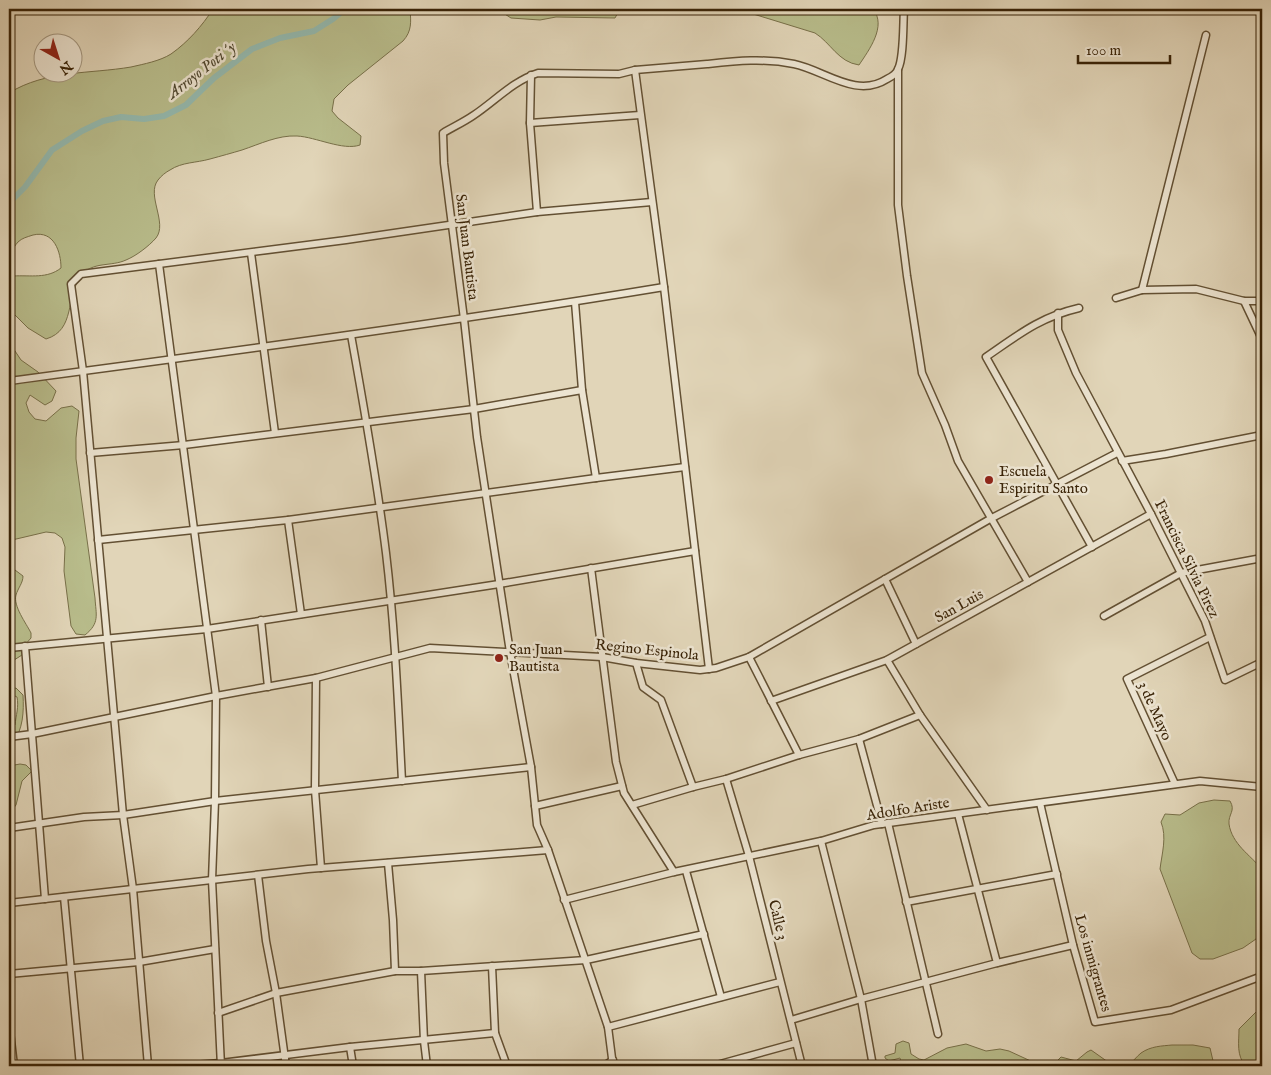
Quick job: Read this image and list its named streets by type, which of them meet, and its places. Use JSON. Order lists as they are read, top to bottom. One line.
{"streets":{"street":["San Juan Bautista","Francisca Silvia Pirez","San Luis","Regino Espinola","3 de Mayo","Adolfo Ariste","Calle 3","Los inmigrantes"]},"crossings":[["San Juan Bautista","Regino Espinola"],["San Juan Bautista","Adolfo Ariste"],["Francisca Silvia Pirez","San Luis"],["Francisca Silvia Pirez","Regino Espinola"],["Francisca Silvia Pirez","3 de Mayo"],["3 de Mayo","Adolfo Ariste"],["Adolfo Ariste","Calle 3"],["Adolfo Ariste","Los inmigrantes"]],"water":["Arroyo Poti´y"],"places":["Escuela Espiritu Santo","San Juan Bautista"],"scale_bar":"100 m","north":"bottom right"}
